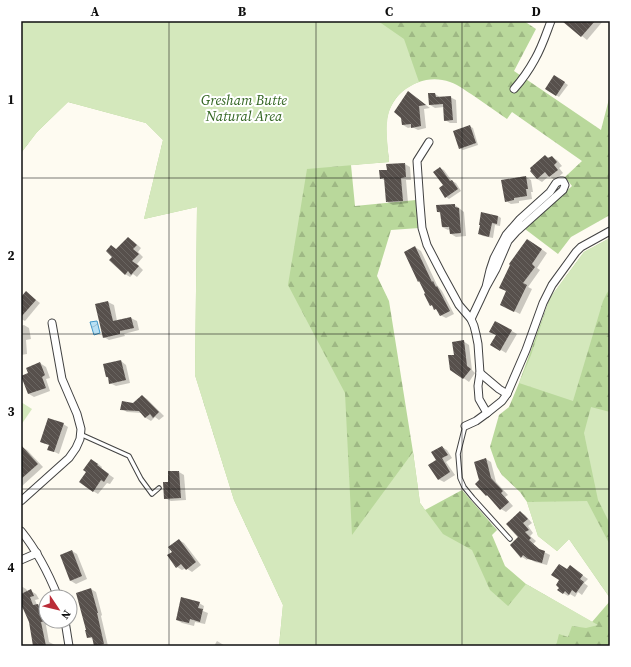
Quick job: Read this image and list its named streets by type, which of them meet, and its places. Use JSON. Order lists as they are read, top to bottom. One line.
{"parks":["Gresham Butte Natural Area"],"north":"bottom right","grid":{"columns":["A","B","C","D"],"rows":["1","2","3","4"]}}
